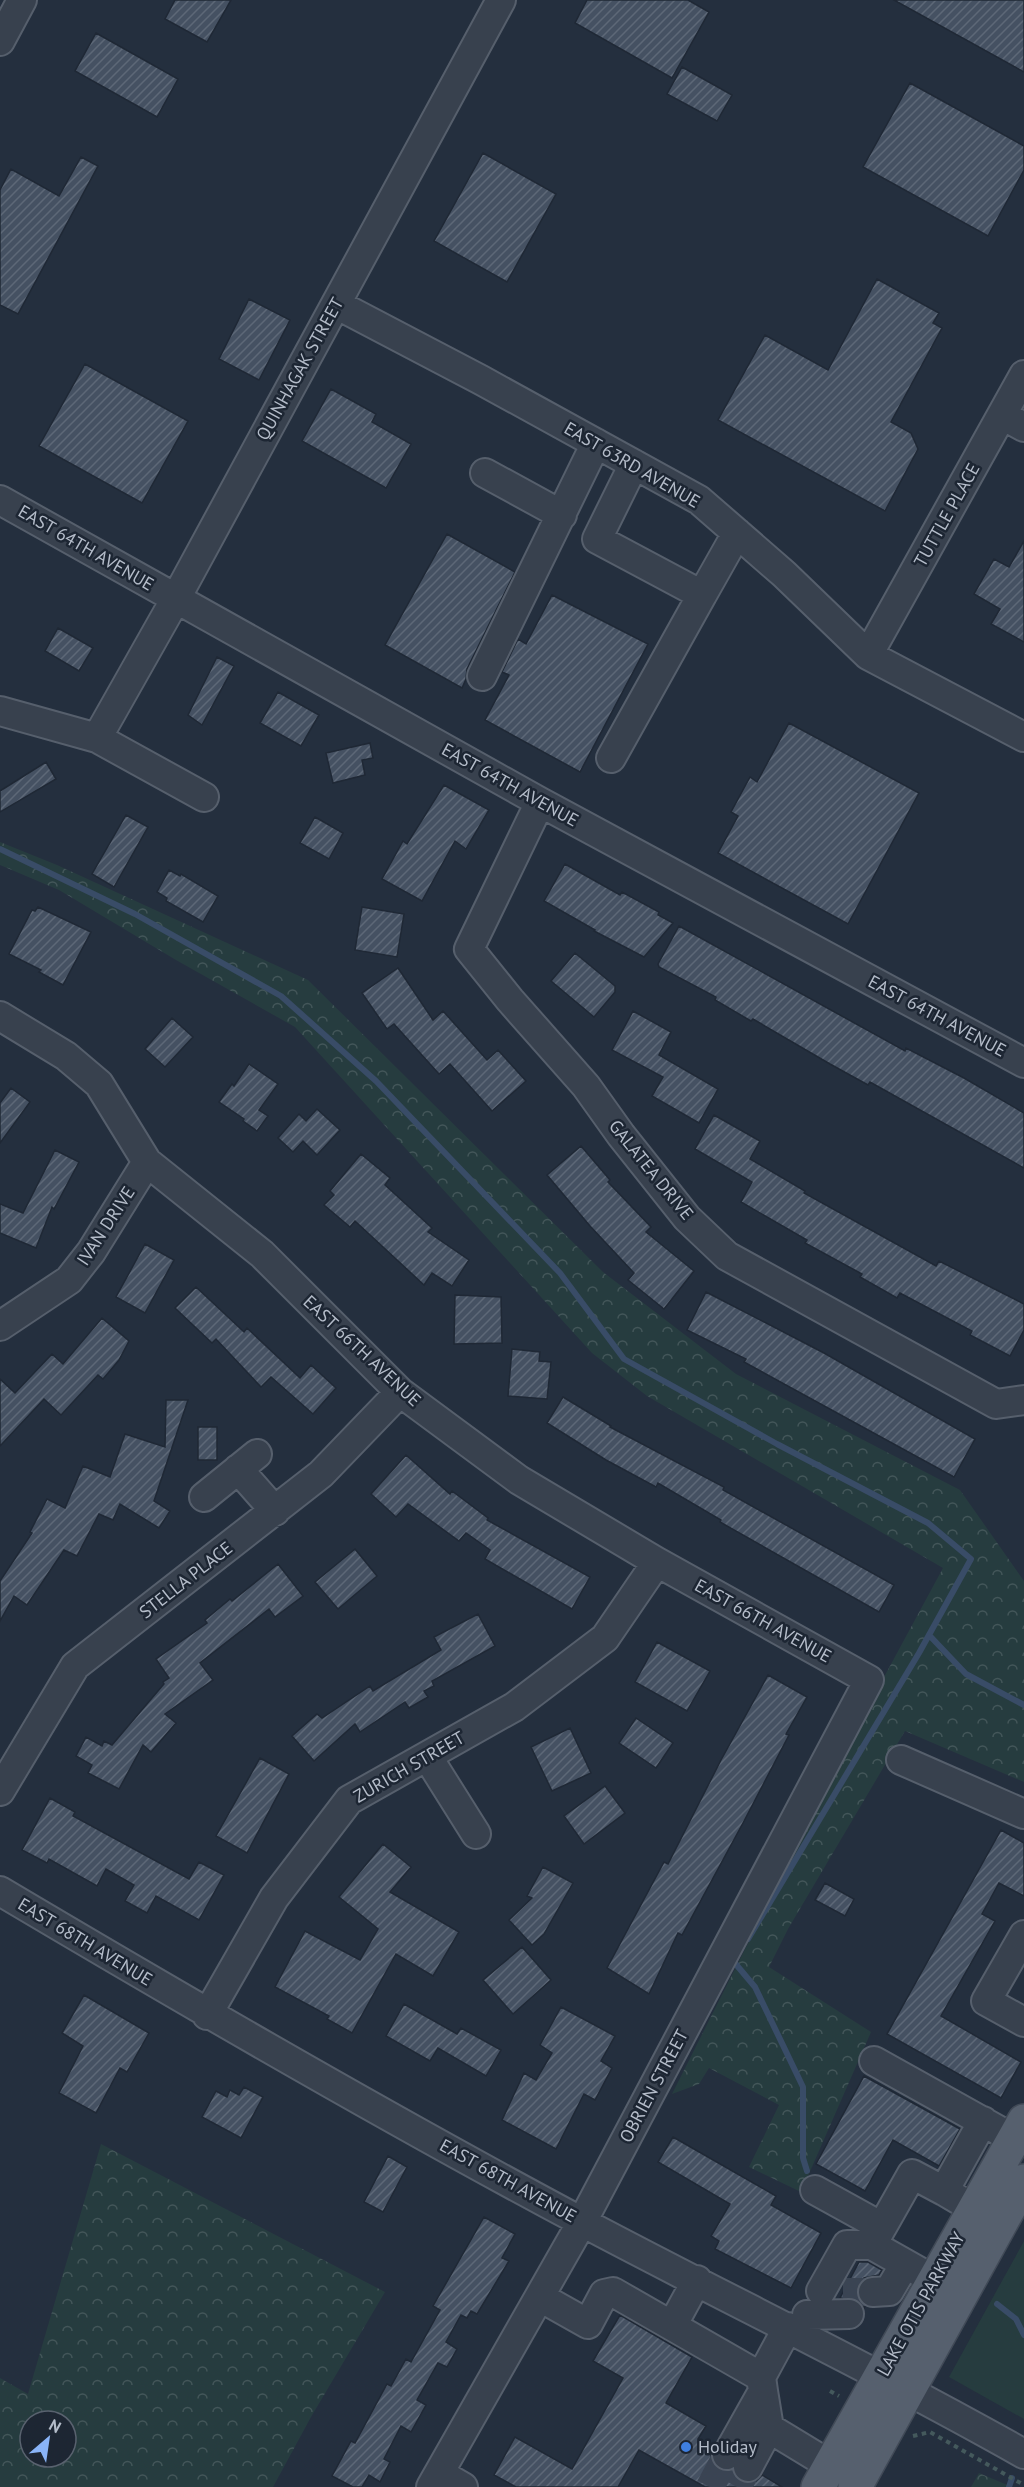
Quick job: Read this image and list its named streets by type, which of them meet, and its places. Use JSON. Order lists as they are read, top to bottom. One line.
{"streets":{"main road":["LAKE OTIS PARKWAY"],"street":["QUINHAGAK STREET","EAST 63RD AVENUE","TUTTLE PLACE","EAST 64TH AVENUE","GALATEA DRIVE","IVAN DRIVE","EAST 66TH AVENUE","STELLA PLACE","ZURICH STREET","EAST 68TH AVENUE","OBRIEN STREET"]},"crossings":[["QUINHAGAK STREET","EAST 63RD AVENUE"],["QUINHAGAK STREET","EAST 64TH AVENUE"],["EAST 63RD AVENUE","TUTTLE PLACE"],["EAST 64TH AVENUE","GALATEA DRIVE"],["IVAN DRIVE","EAST 66TH AVENUE"],["EAST 66TH AVENUE","STELLA PLACE"],["EAST 66TH AVENUE","ZURICH STREET"],["EAST 66TH AVENUE","OBRIEN STREET"],["ZURICH STREET","EAST 68TH AVENUE"],["EAST 68TH AVENUE","OBRIEN STREET"],["EAST 68TH AVENUE","LAKE OTIS PARKWAY"]],"places":["Holiday"],"north":"top right"}
